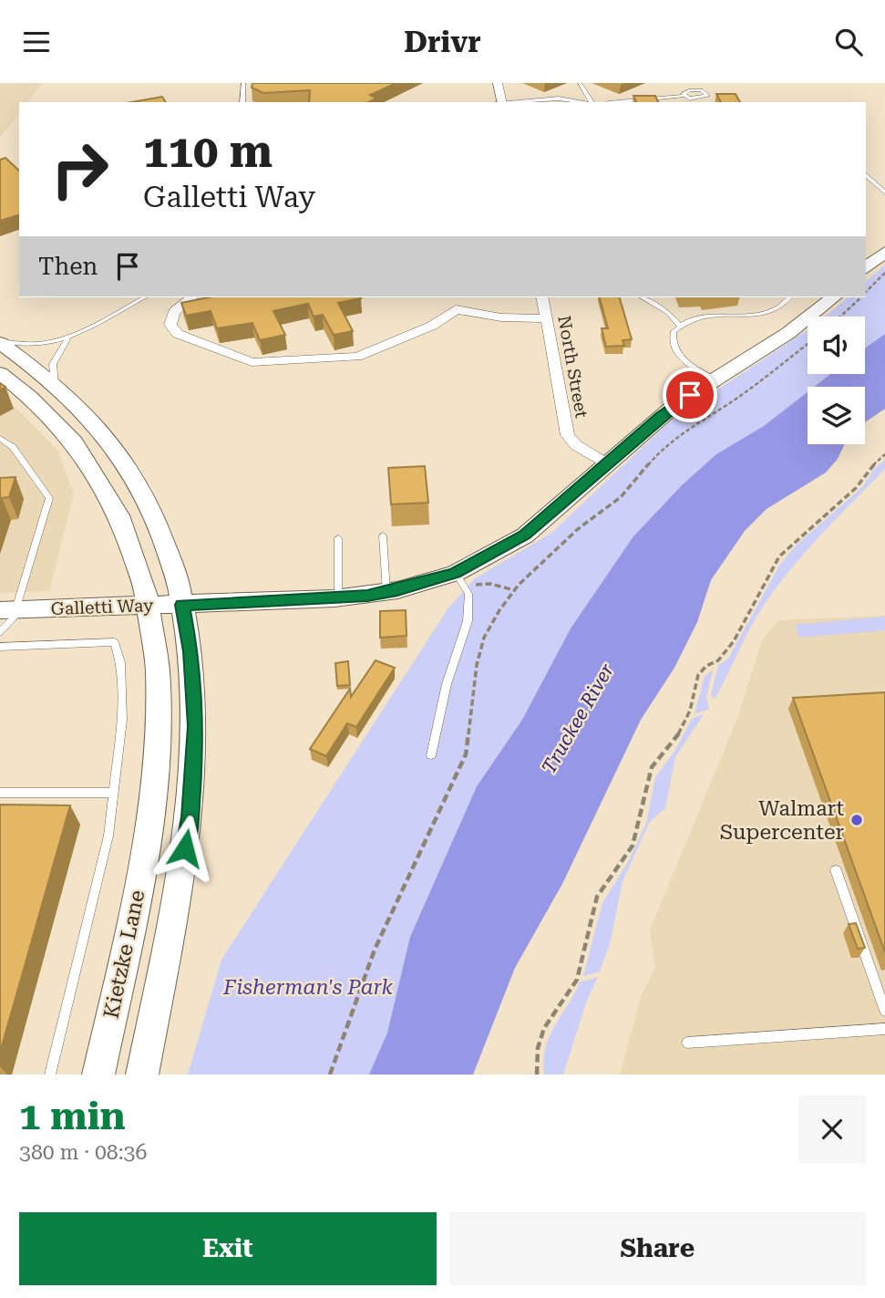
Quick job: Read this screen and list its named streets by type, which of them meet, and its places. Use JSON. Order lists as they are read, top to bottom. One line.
{"streets":{"main road":["Galletti Way","Kietzke Lane"],"street":["North Street"]},"crossings":[["North Street","Galletti Way"],["Galletti Way","Kietzke Lane"]],"water":["Truckee River"],"parks":["Fisherman's Park"],"places":["Walmart Supercenter"],"page":{"header":"Drivr","turn":["110 m","Galletti Way"],"then":"Then","heading":["1 min","380 m · 08:36"],"buttons":["Exit","Share"]}}
